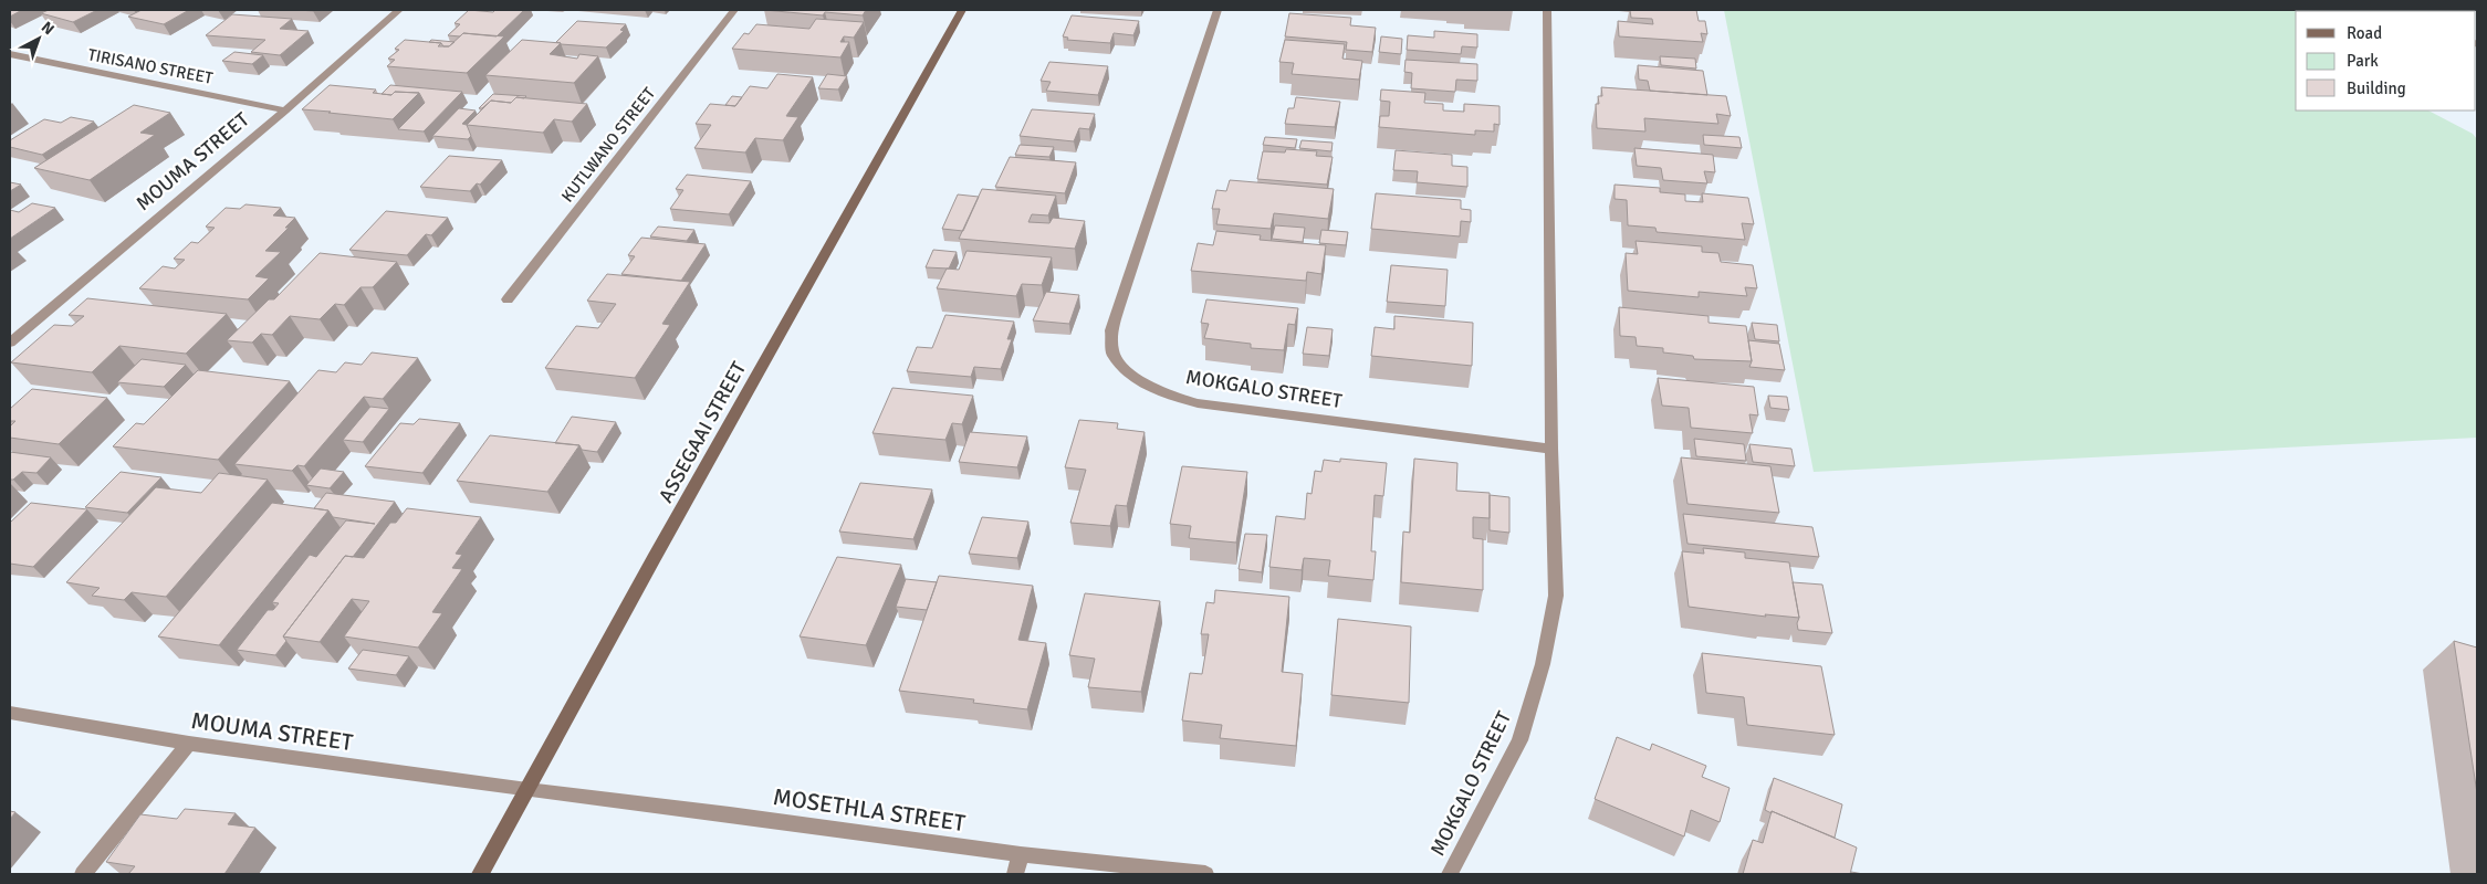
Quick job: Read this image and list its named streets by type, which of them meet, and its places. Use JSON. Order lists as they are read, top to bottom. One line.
{"streets":{"street":["TIRISANO STREET","KUTLWANO STREET","MOUMA STREET","MOKGALO STREET","ASSEGAAI STREET","MOSETHLA STREET"]},"crossings":[["TIRISANO STREET","MOUMA STREET"],["MOUMA STREET","ASSEGAAI STREET"],["MOUMA STREET","MOSETHLA STREET"],["ASSEGAAI STREET","MOSETHLA STREET"]],"legend":["Road","Park","Building"],"north":"top right"}
